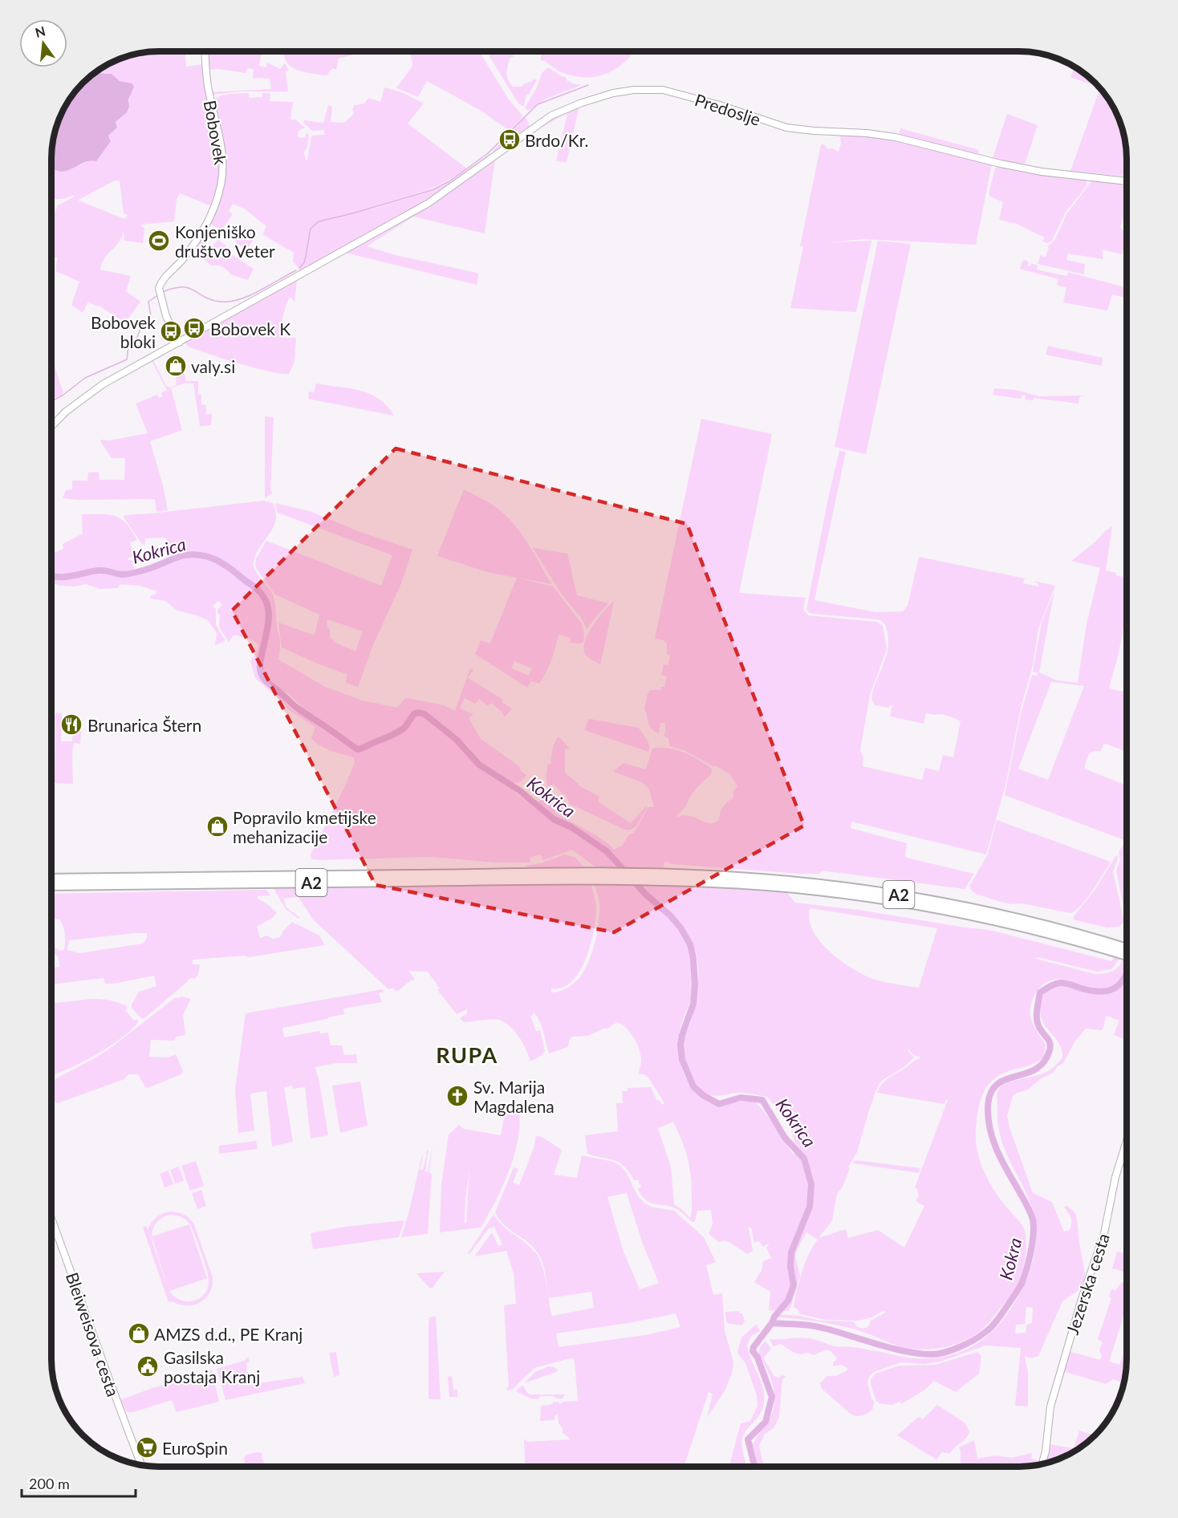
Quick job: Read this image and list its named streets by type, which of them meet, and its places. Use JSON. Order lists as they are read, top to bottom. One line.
{"streets":{"highway":["A2"],"street":["Predoslje","Bobovek","Jezerska cesta","Bleiweisova cesta"]},"crossings":[["Predoslje","Bobovek"]],"districts":["RUPA"],"water":["Kokrica","Kokra"],"places":{"bus stop":["Brdo/Kr.","Bobovek K","Bobovek bloki"],"sports":["Konjeniško društvo Veter"],"shop":["valy.si","Popravilo kmetijske mehanizacije","AMZS d.d., PE Kranj"],"restaurant":["Brunarica Štern"],"church":["Sv. Marija Magdalena"],"public building":["Gasilska postaja Kranj"],"supermarket":["EuroSpin"]},"scale_bar":"200 m","north":"top"}
